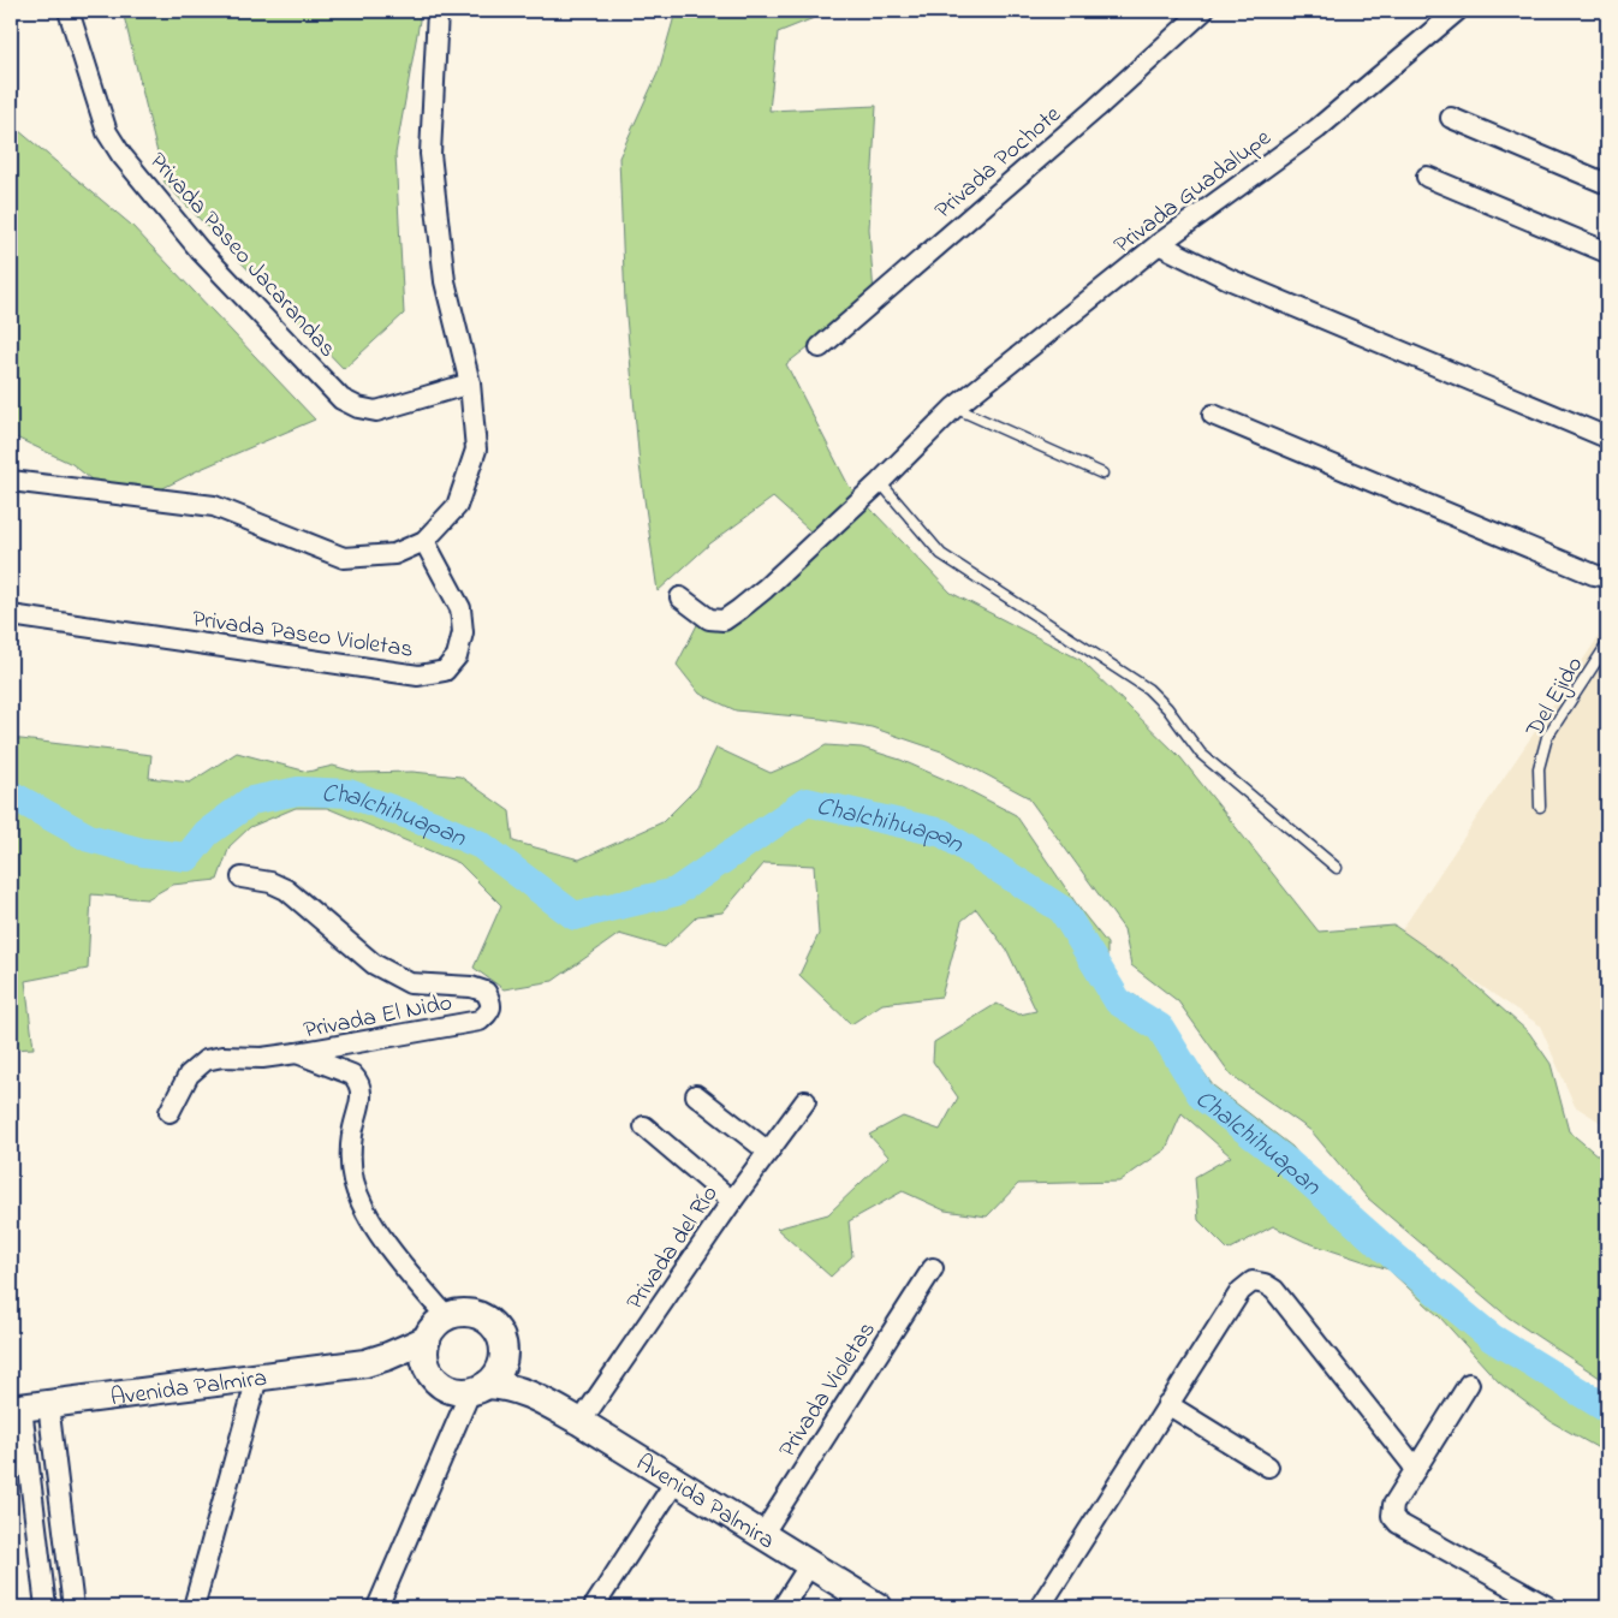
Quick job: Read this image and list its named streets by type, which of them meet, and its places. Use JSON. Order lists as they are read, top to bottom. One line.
{"streets":{"main road":["Avenida Palmira"],"street":["Privada Pochote","Privada Guadalupe","Privada Paseo Jacarandas","Privada Paseo Violetas","Privada El Nido","Privada del Río","Privada Violetas"],"lane":["Del Ejido"]},"crossings":[["Privada El Nido","Avenida Palmira"],["Privada del Río","Avenida Palmira"],["Avenida Palmira","Privada Violetas"]],"water":["Chalchihuapan"]}
